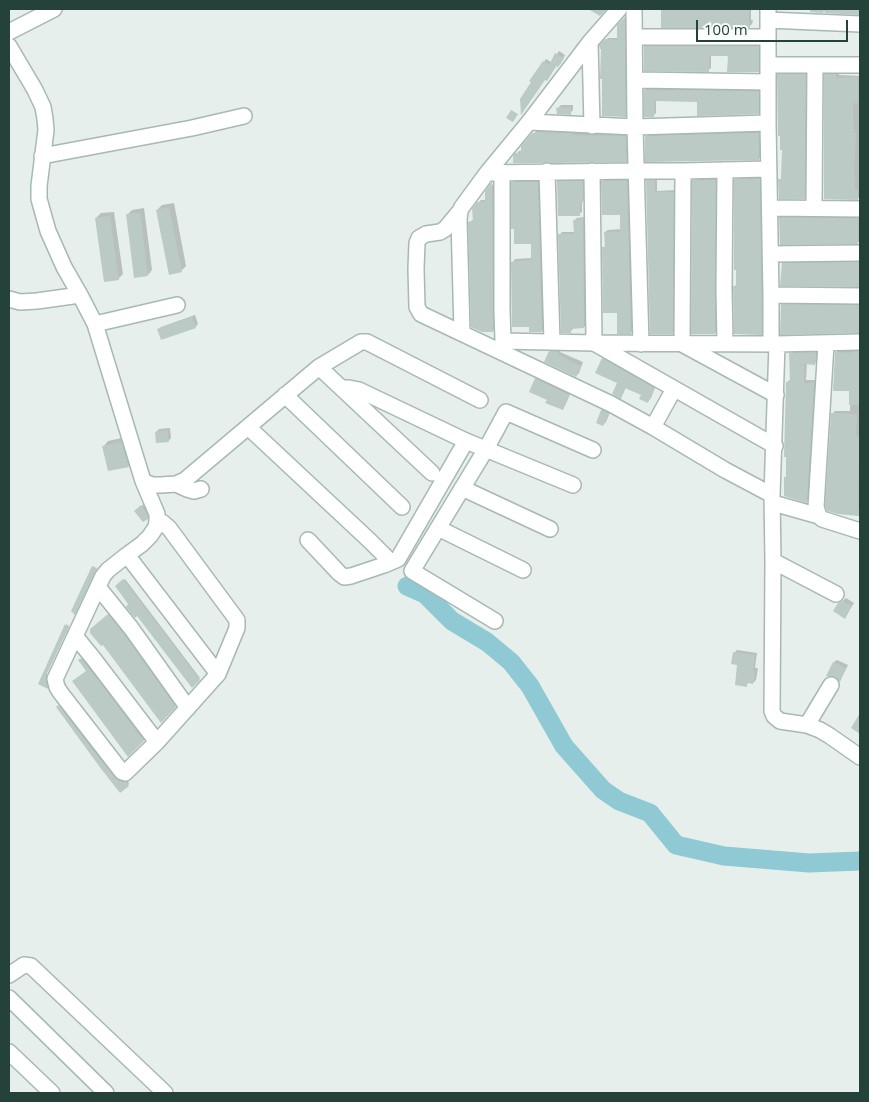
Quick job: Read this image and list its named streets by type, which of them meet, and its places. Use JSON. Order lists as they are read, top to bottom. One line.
{"scale_bar":"100 m"}
